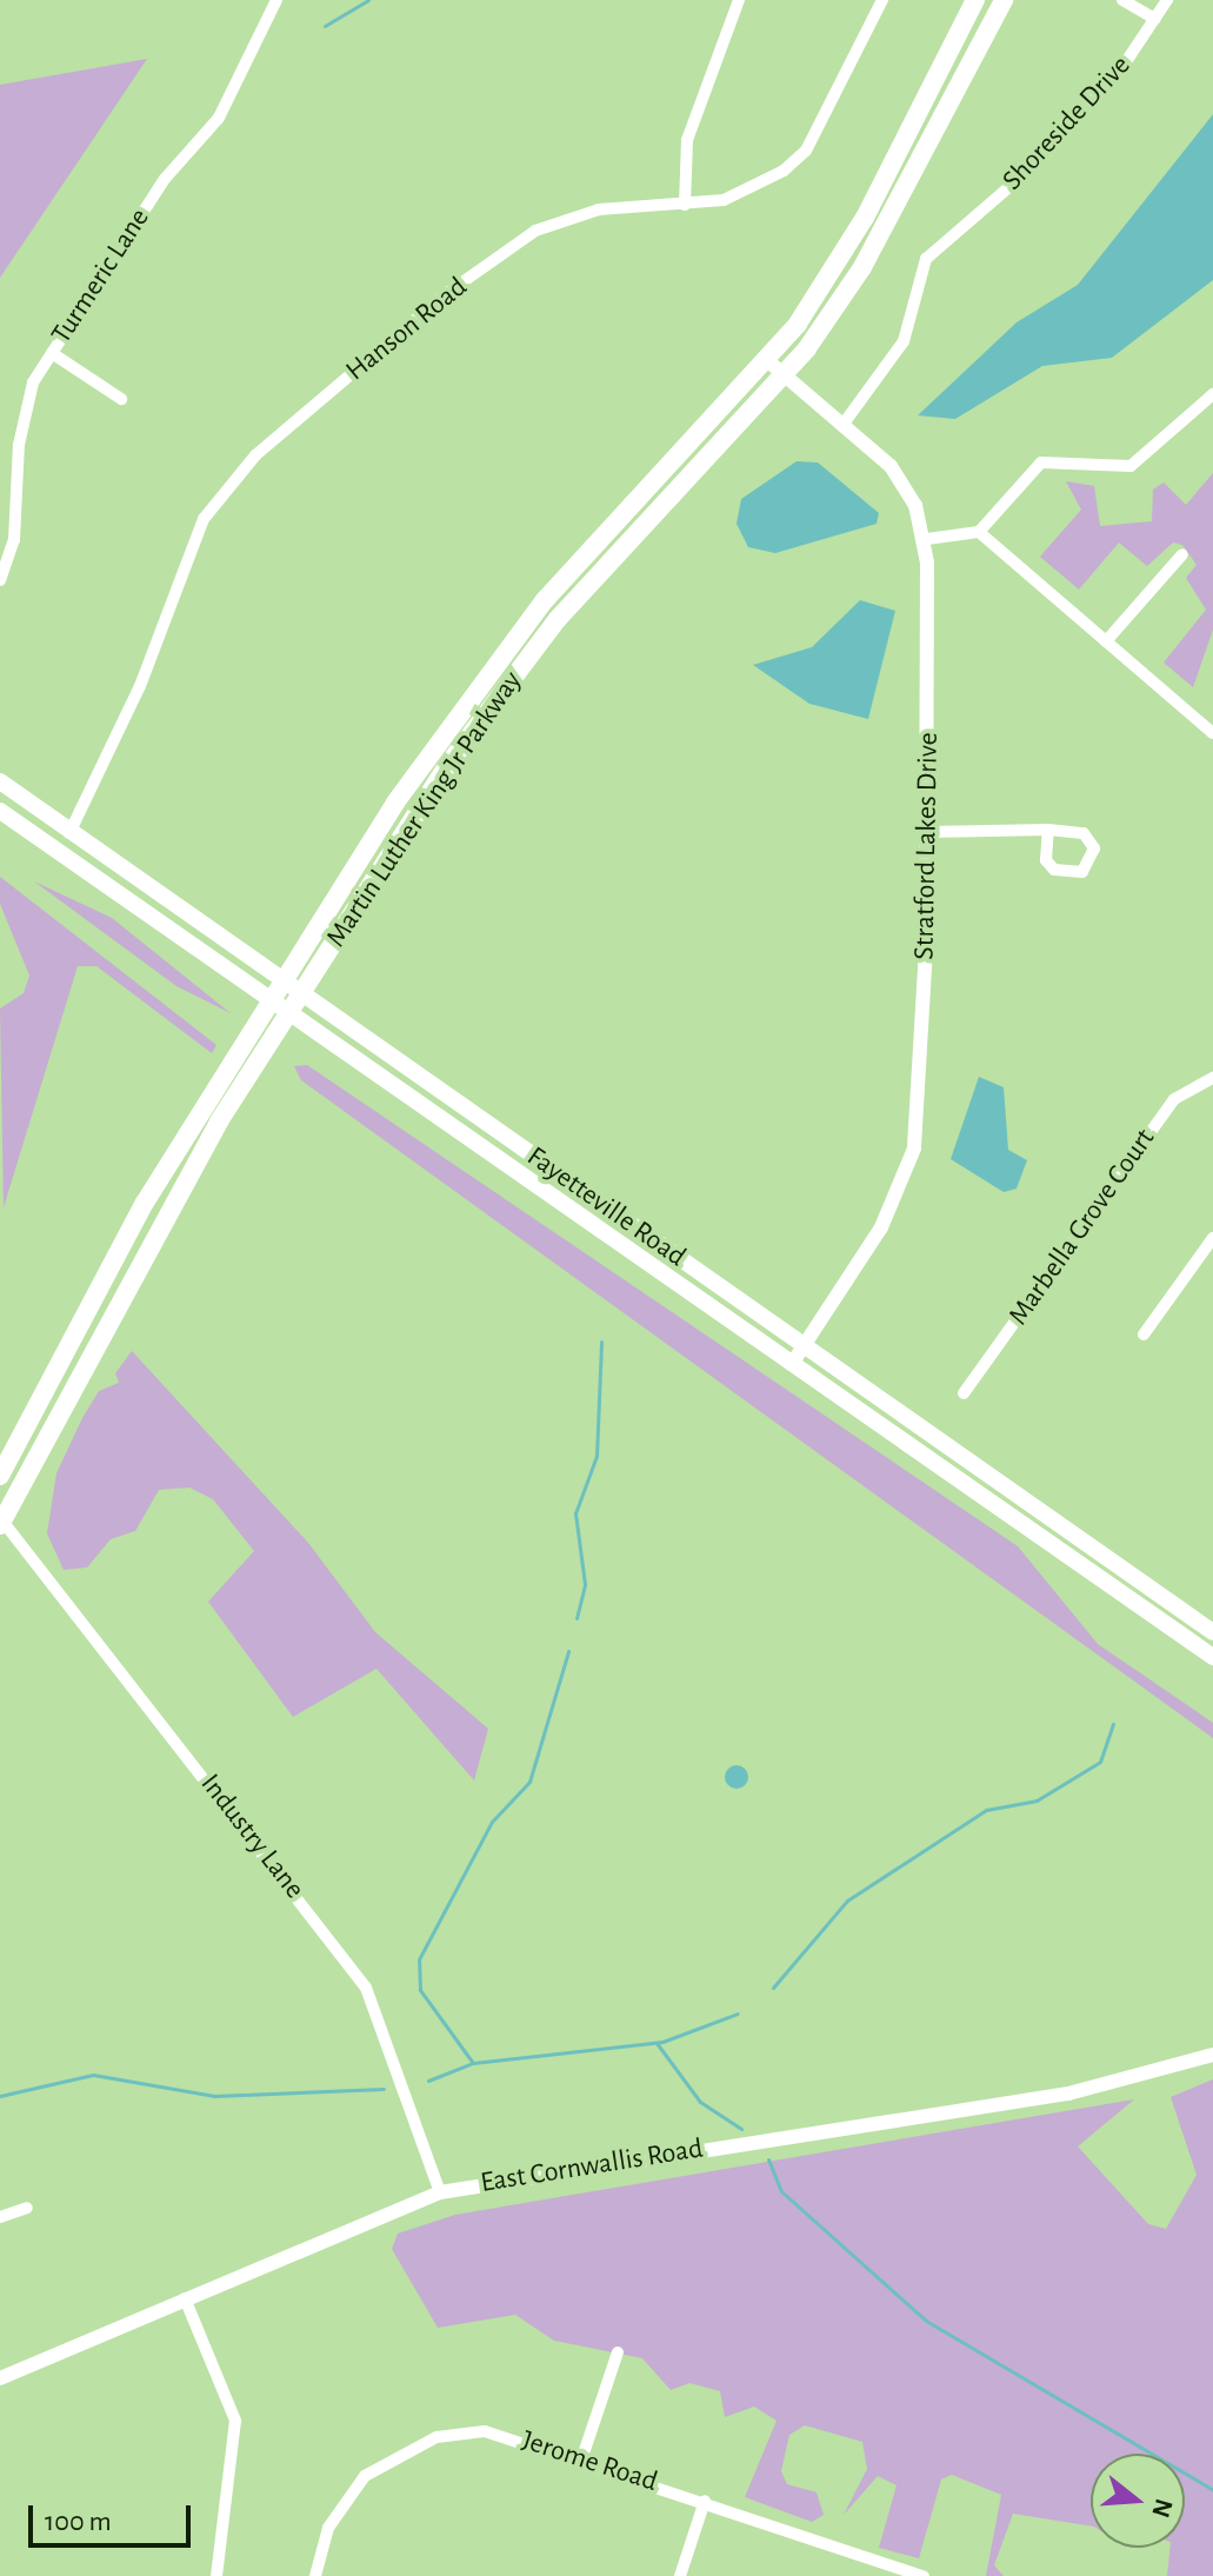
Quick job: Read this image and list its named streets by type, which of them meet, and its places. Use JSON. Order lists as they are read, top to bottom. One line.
{"streets":{"main road":["Martin Luther King Jr Parkway","Fayetteville Road"],"street":["Shoreside Drive","Turmeric Lane","Hanson Road","Stratford Lakes Drive","Marbella Grove Court","Industry Lane","East Cornwallis Road","Jerome Road"]},"crossings":[["Shoreside Drive","Stratford Lakes Drive"],["Hanson Road","Fayetteville Road"],["Martin Luther King Jr Parkway","Stratford Lakes Drive"],["Martin Luther King Jr Parkway","Fayetteville Road"],["Martin Luther King Jr Parkway","Industry Lane"],["Stratford Lakes Drive","Fayetteville Road"],["Industry Lane","East Cornwallis Road"]],"scale_bar":"100 m","north":"right"}
